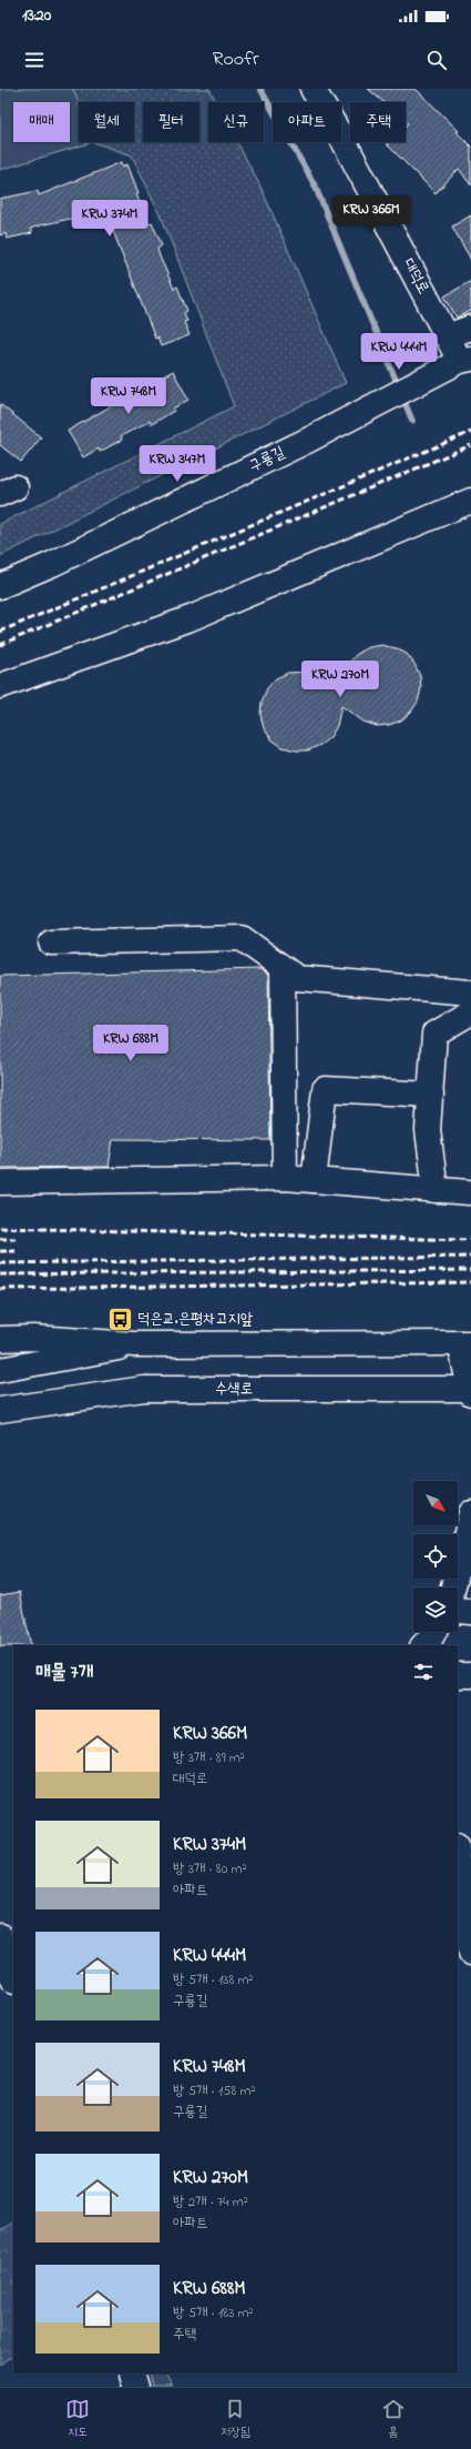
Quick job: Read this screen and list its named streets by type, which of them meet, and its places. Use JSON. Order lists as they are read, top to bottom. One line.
{"streets":{"main road":["대덕로","구룡길","수색로"]},"crossings":[["대덕로","구룡길"]],"places":{"bus stop":["덕은교.은평차고지앞"]},"north":"bottom right","page":{"status":"13:20","header":"Roofr","chip":["매매","월세","필터","신규","아파트","주택"],"price":["KRW 366M","KRW 374M","KRW 444M","KRW 748M","KRW 347M","KRW 270M","KRW 688M"],"heading":"매물 7개","list":[{"name":"KRW 366M","note":"방 3개 · 89 m² · 대덕로"},{"name":"KRW 374M","note":"방 3개 · 80 m² · 아파트"},{"name":"KRW 444M","note":"방 5개 · 138 m² · 구룡길"},{"name":"KRW 748M","note":"방 5개 · 158 m² · 구룡길"},{"name":"KRW 270M","note":"방 2개 · 74 m² · 아파트"},{"name":"KRW 688M","note":"방 5개 · 183 m² · 주택"}],"tabs":["지도","저장됨","홈"]}}
